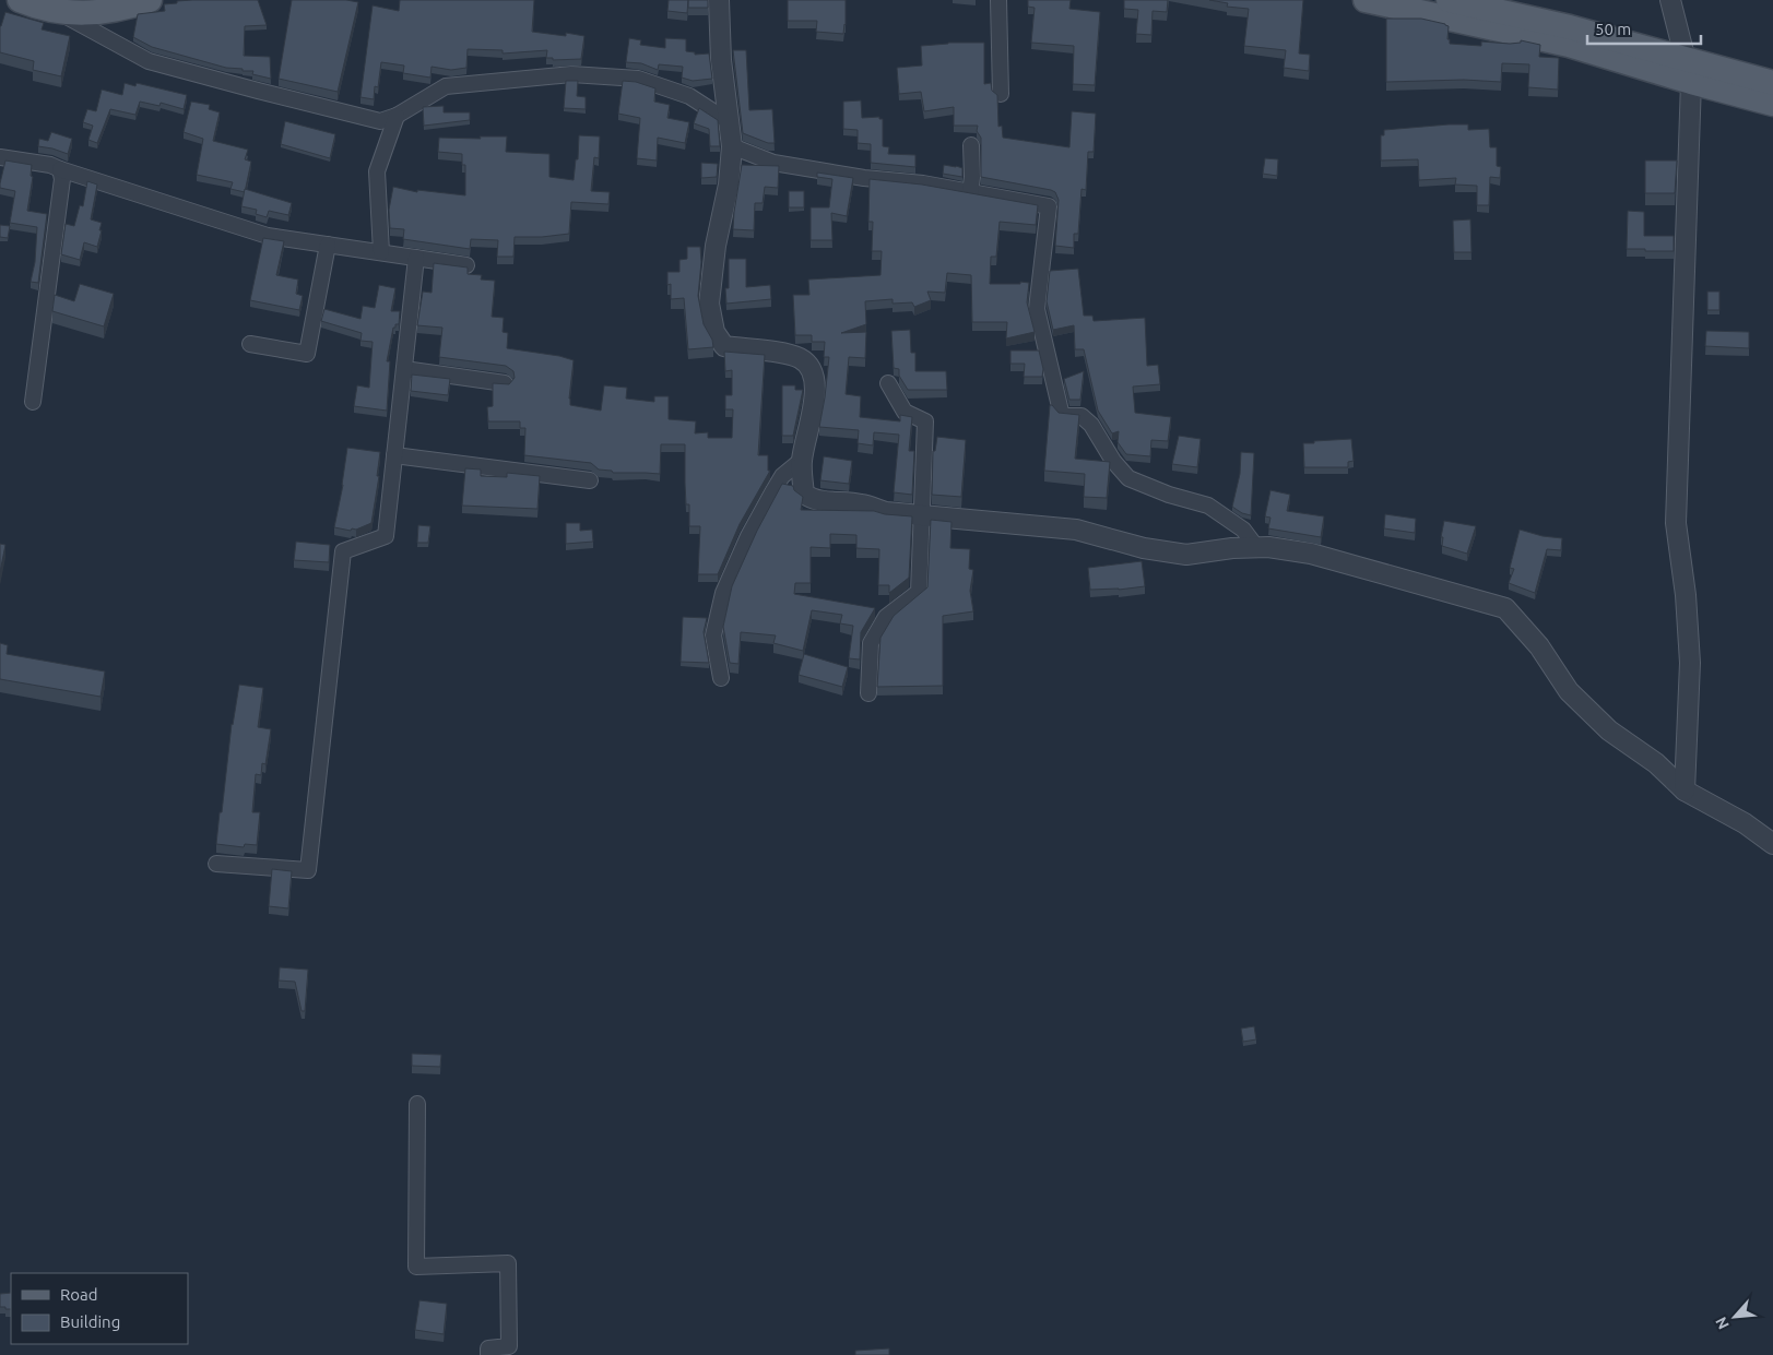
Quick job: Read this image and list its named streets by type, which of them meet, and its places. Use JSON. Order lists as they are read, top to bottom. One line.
{"legend":["Road","Building"],"scale_bar":"50 m","north":"bottom left"}
